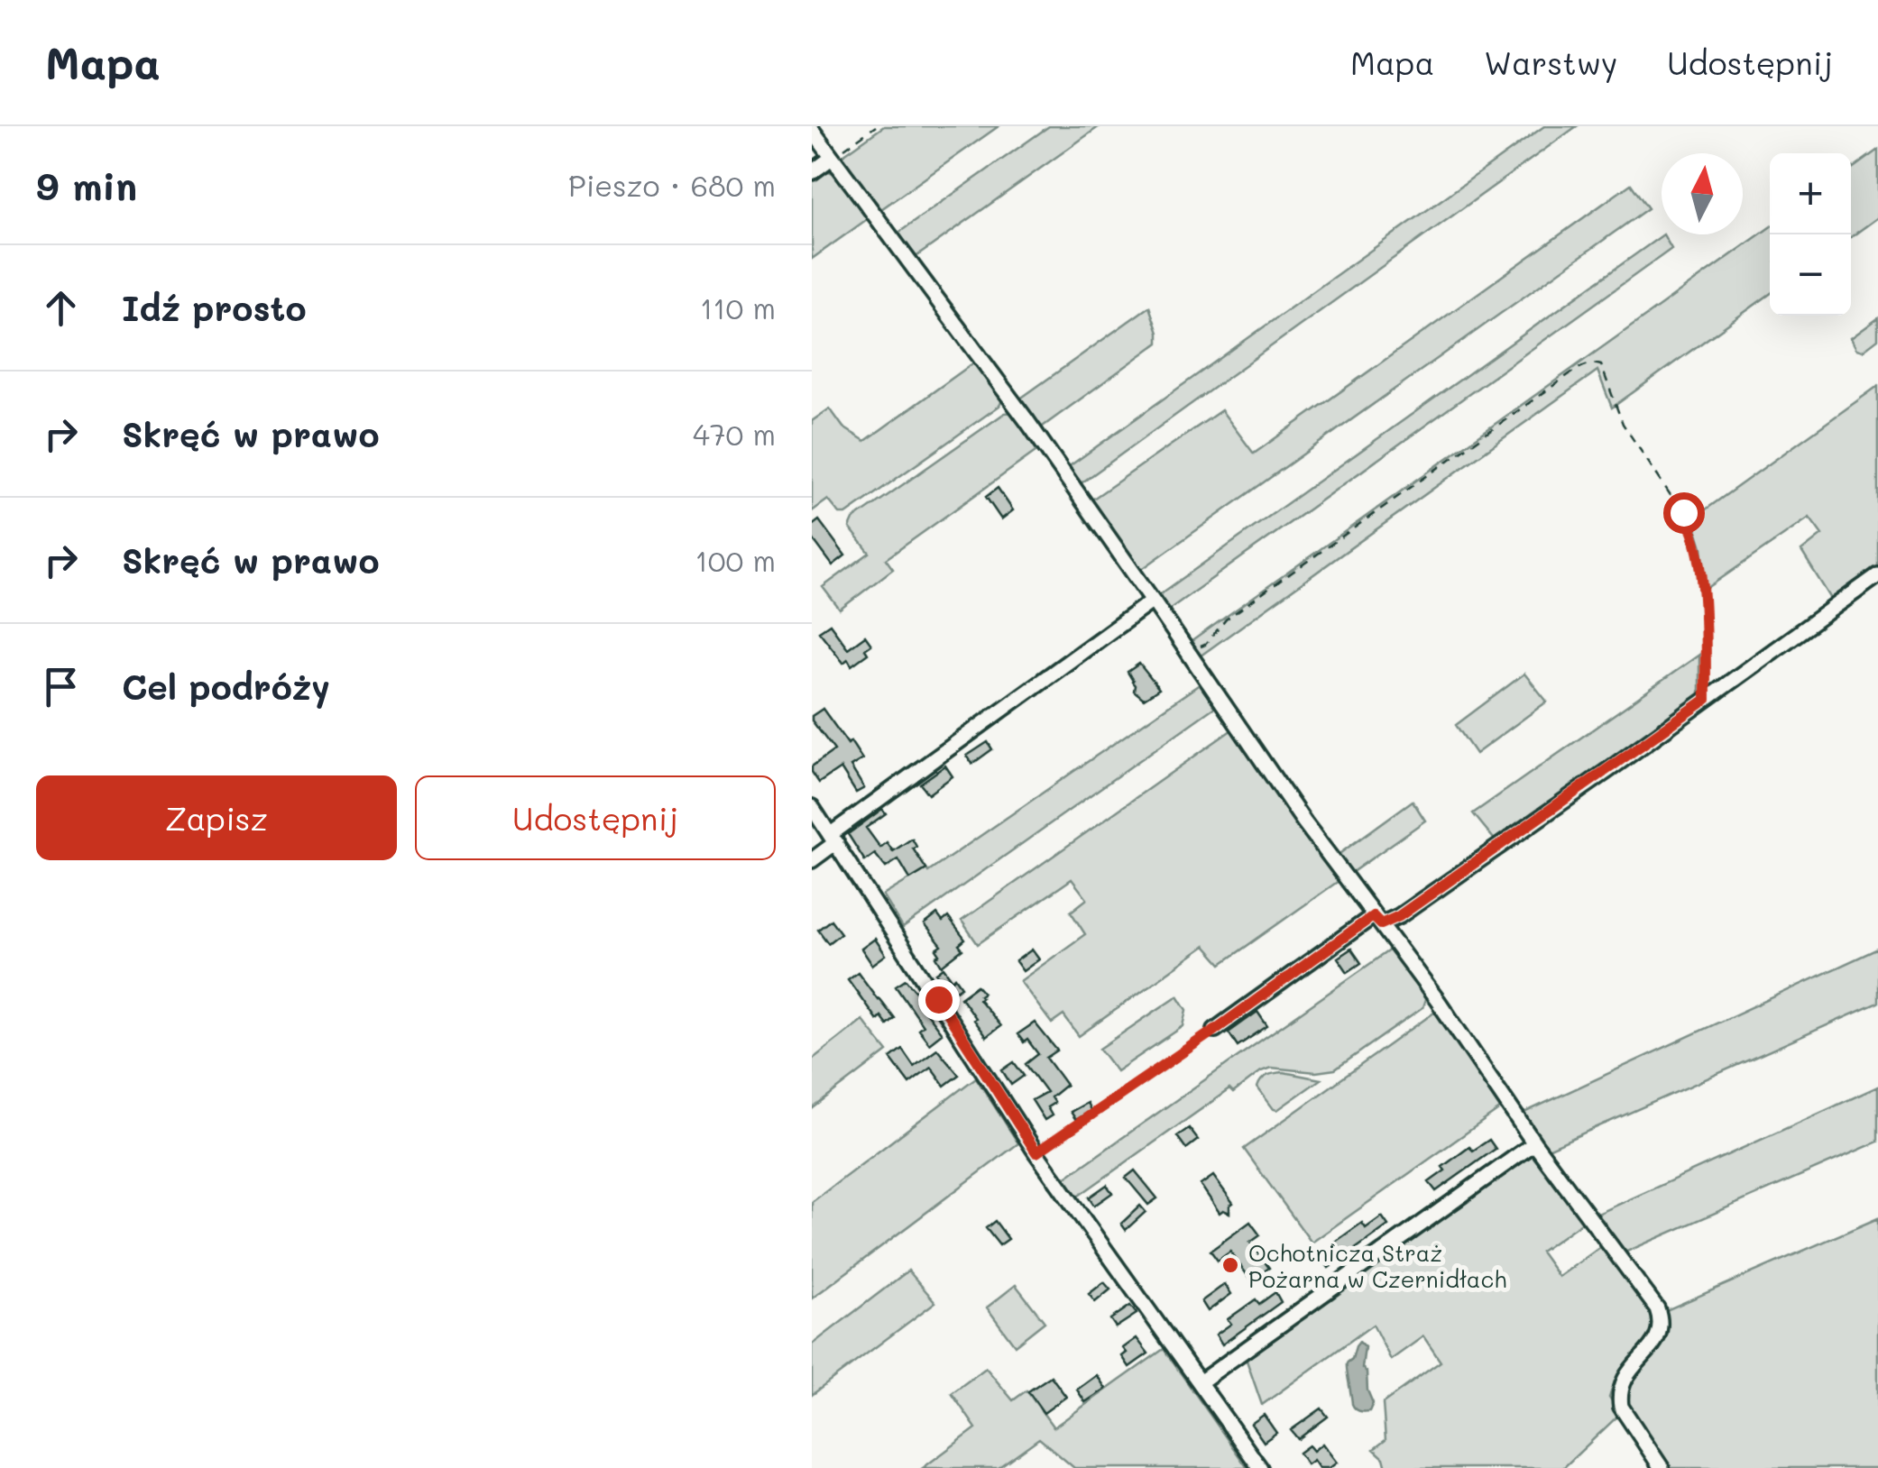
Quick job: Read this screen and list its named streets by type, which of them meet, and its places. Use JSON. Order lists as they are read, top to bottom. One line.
{"places":["Ochotnicza Straż Pożarna w Czernidłach"],"north":"top","page":{"header":"Mapa","nav":["Mapa","Warstwy","Udostępnij"],"heading":["9 min","Pieszo · 680 m"],"map_buttons":["+","−"],"list":[["Idź prosto","110 m"],["Skręć w prawo","470 m"],["Skręć w prawo","100 m"],"Cel podróży"],"buttons":["Zapisz","Udostępnij"]}}
